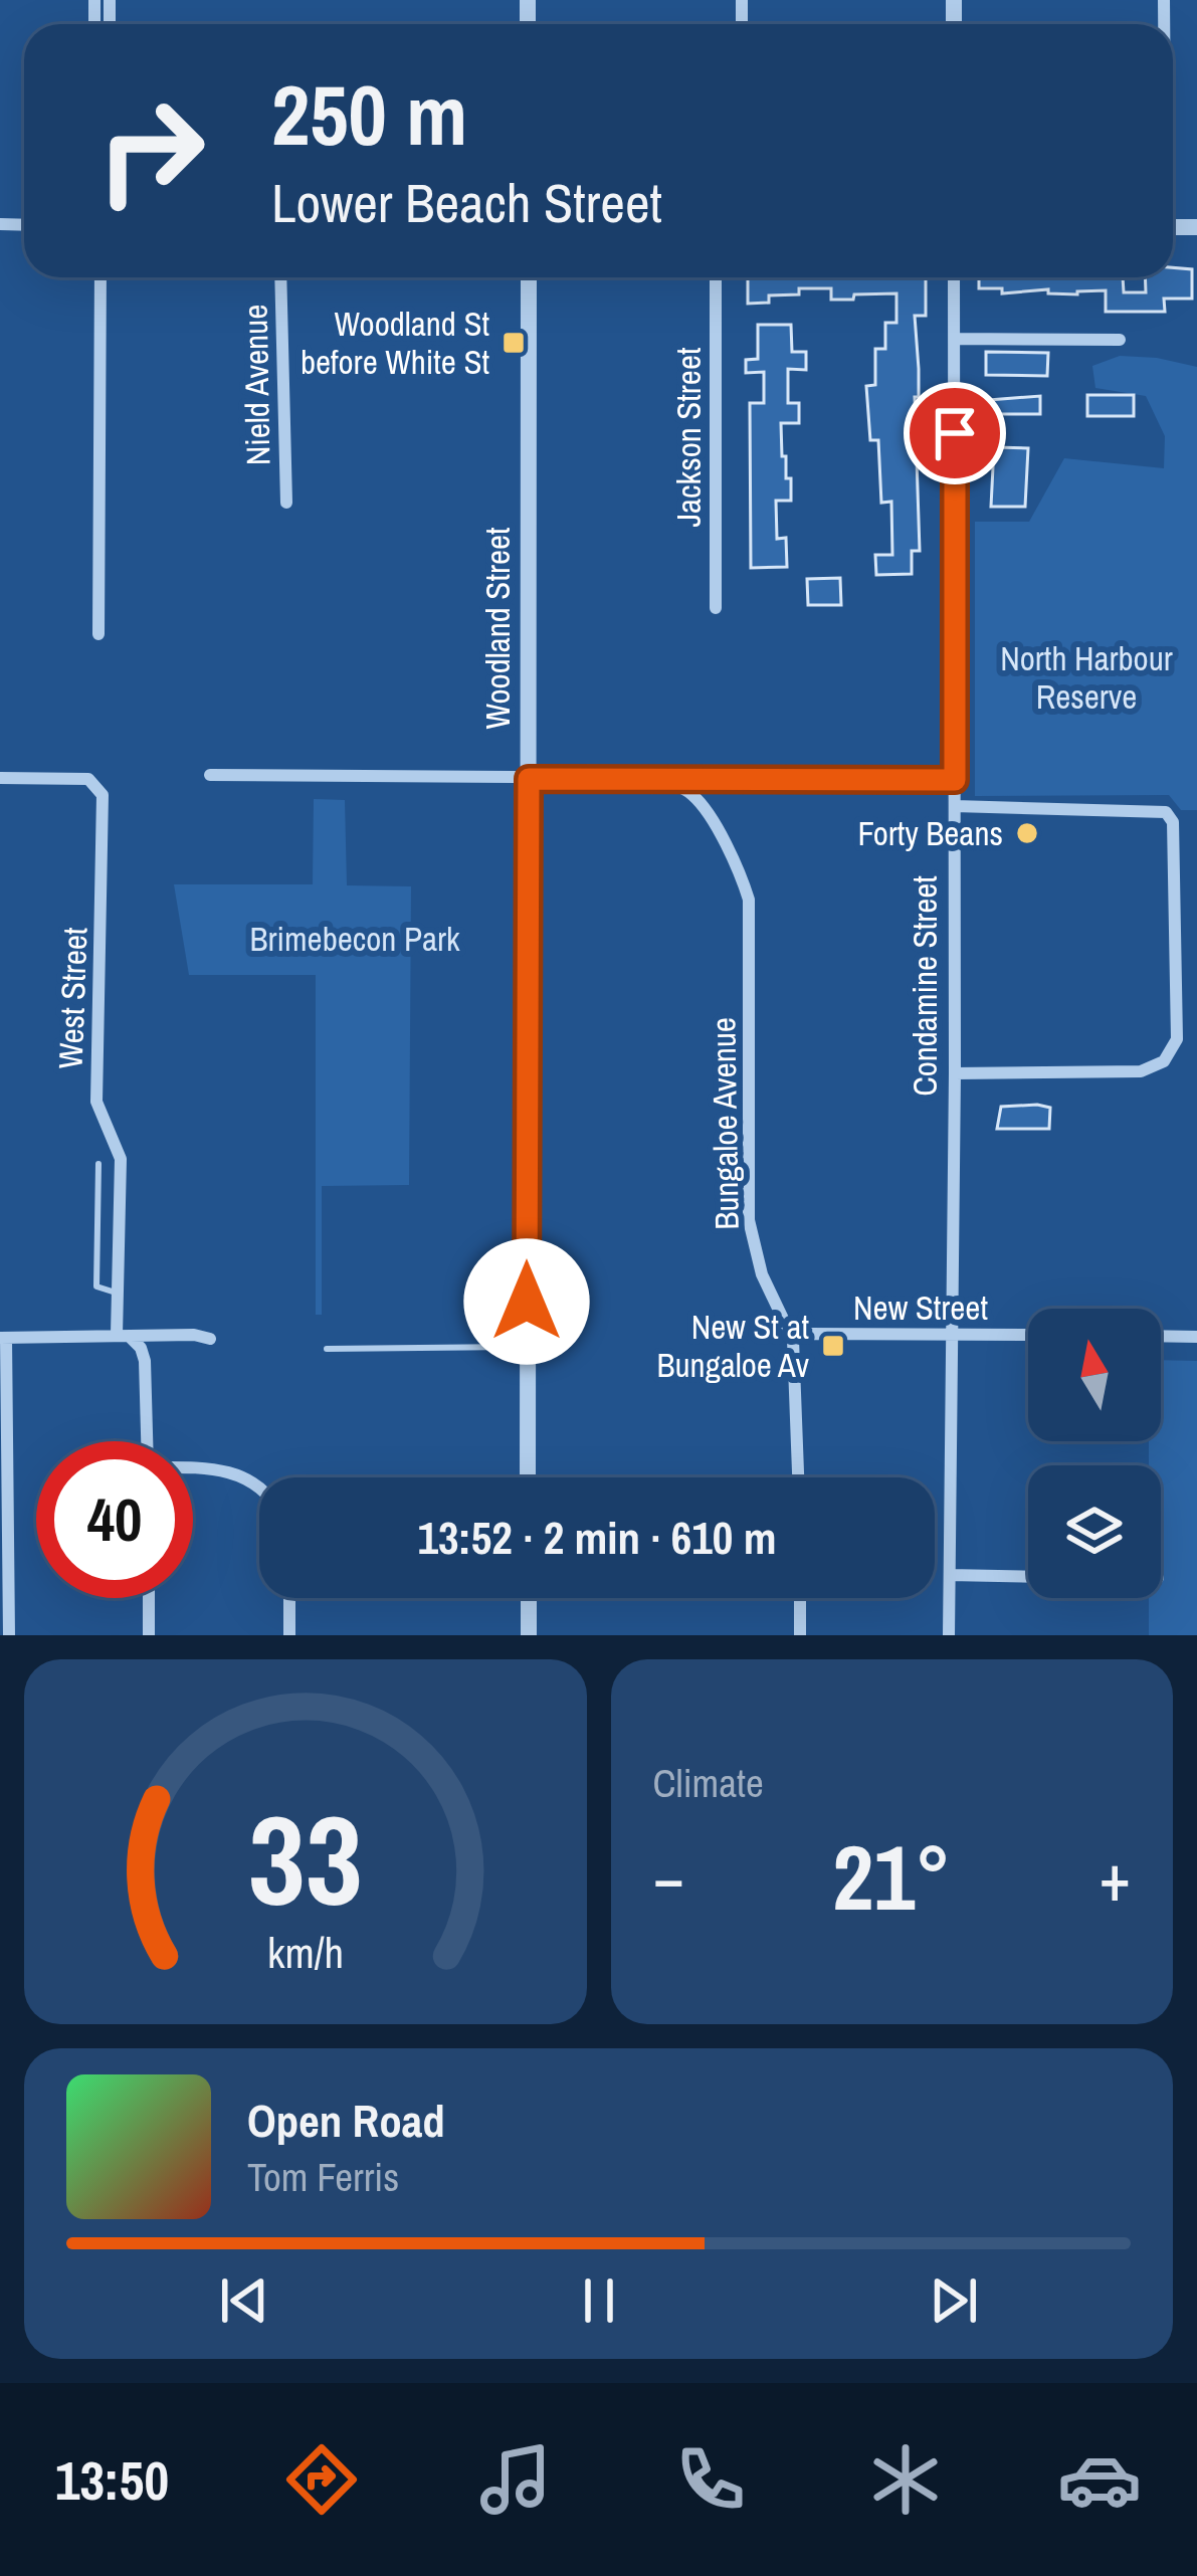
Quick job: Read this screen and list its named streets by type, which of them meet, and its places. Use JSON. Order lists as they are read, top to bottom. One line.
{"streets":{"street":["Nield Avenue","Jackson Street","Woodland Street","Condamine Street","West Street","Bungaloe Avenue","New Street"]},"crossings":[["Condamine Street","New Street"],["Bungaloe Avenue","New Street"]],"parks":["North Harbour Reserve","Brimebecon Park"],"places":{"transit":["Woodland St before White St","New St at Bungaloe Av"],"other":["Forty Beans"]},"north":"top","page":{"turn":["250 m","Lower Beach Street"],"limit":"40","trip":"13:52 · 2 min · 610 m","tile":"Climate","heat":["−","21°","+"],"song":["Open Road","Tom Ferris"],"tabs":"13:50","gauge":["33","km/h"]}}
